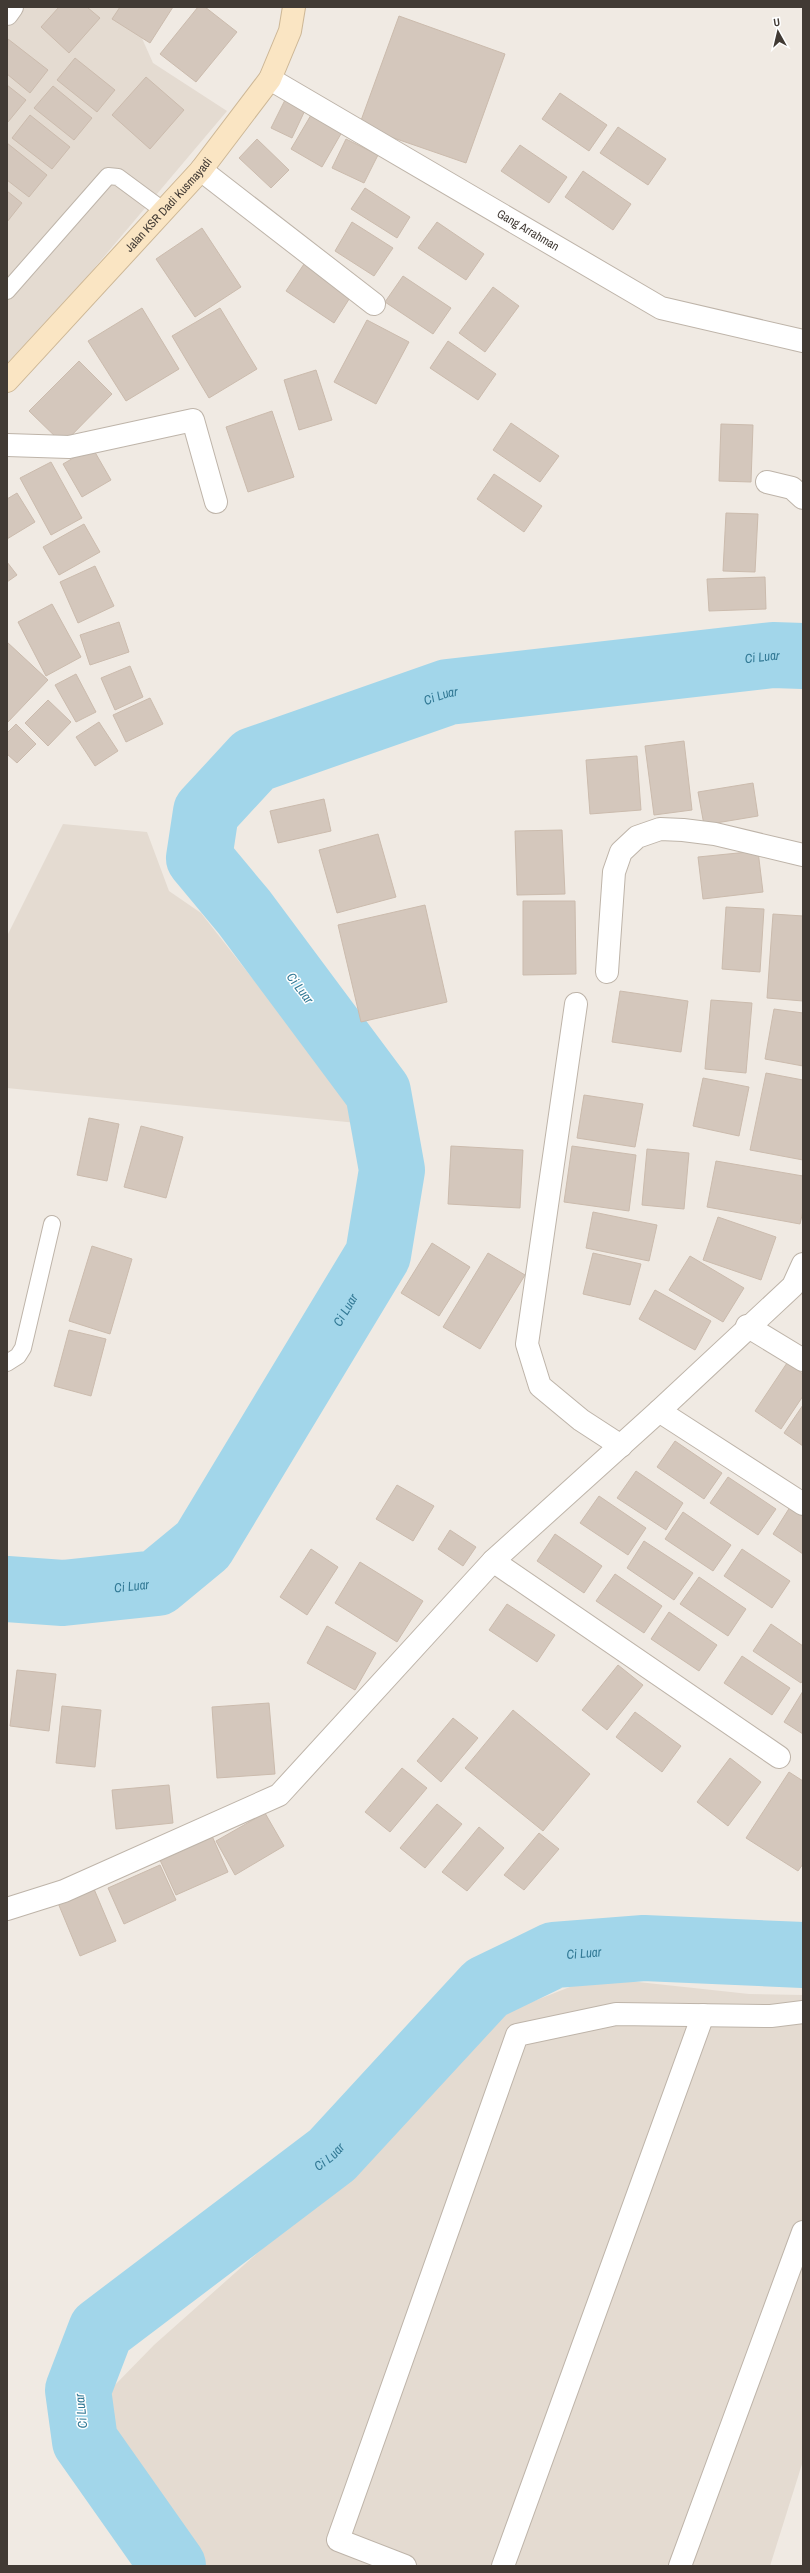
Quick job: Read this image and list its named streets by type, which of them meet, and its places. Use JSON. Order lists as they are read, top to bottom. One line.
{"streets":{"main road":["Jalan KSR Dadi Kusmayadi"],"street":["Gang Arrahman"]},"crossings":[["Jalan KSR Dadi Kusmayadi","Gang Arrahman"]],"water":["Ci Luar"],"north":"top"}
